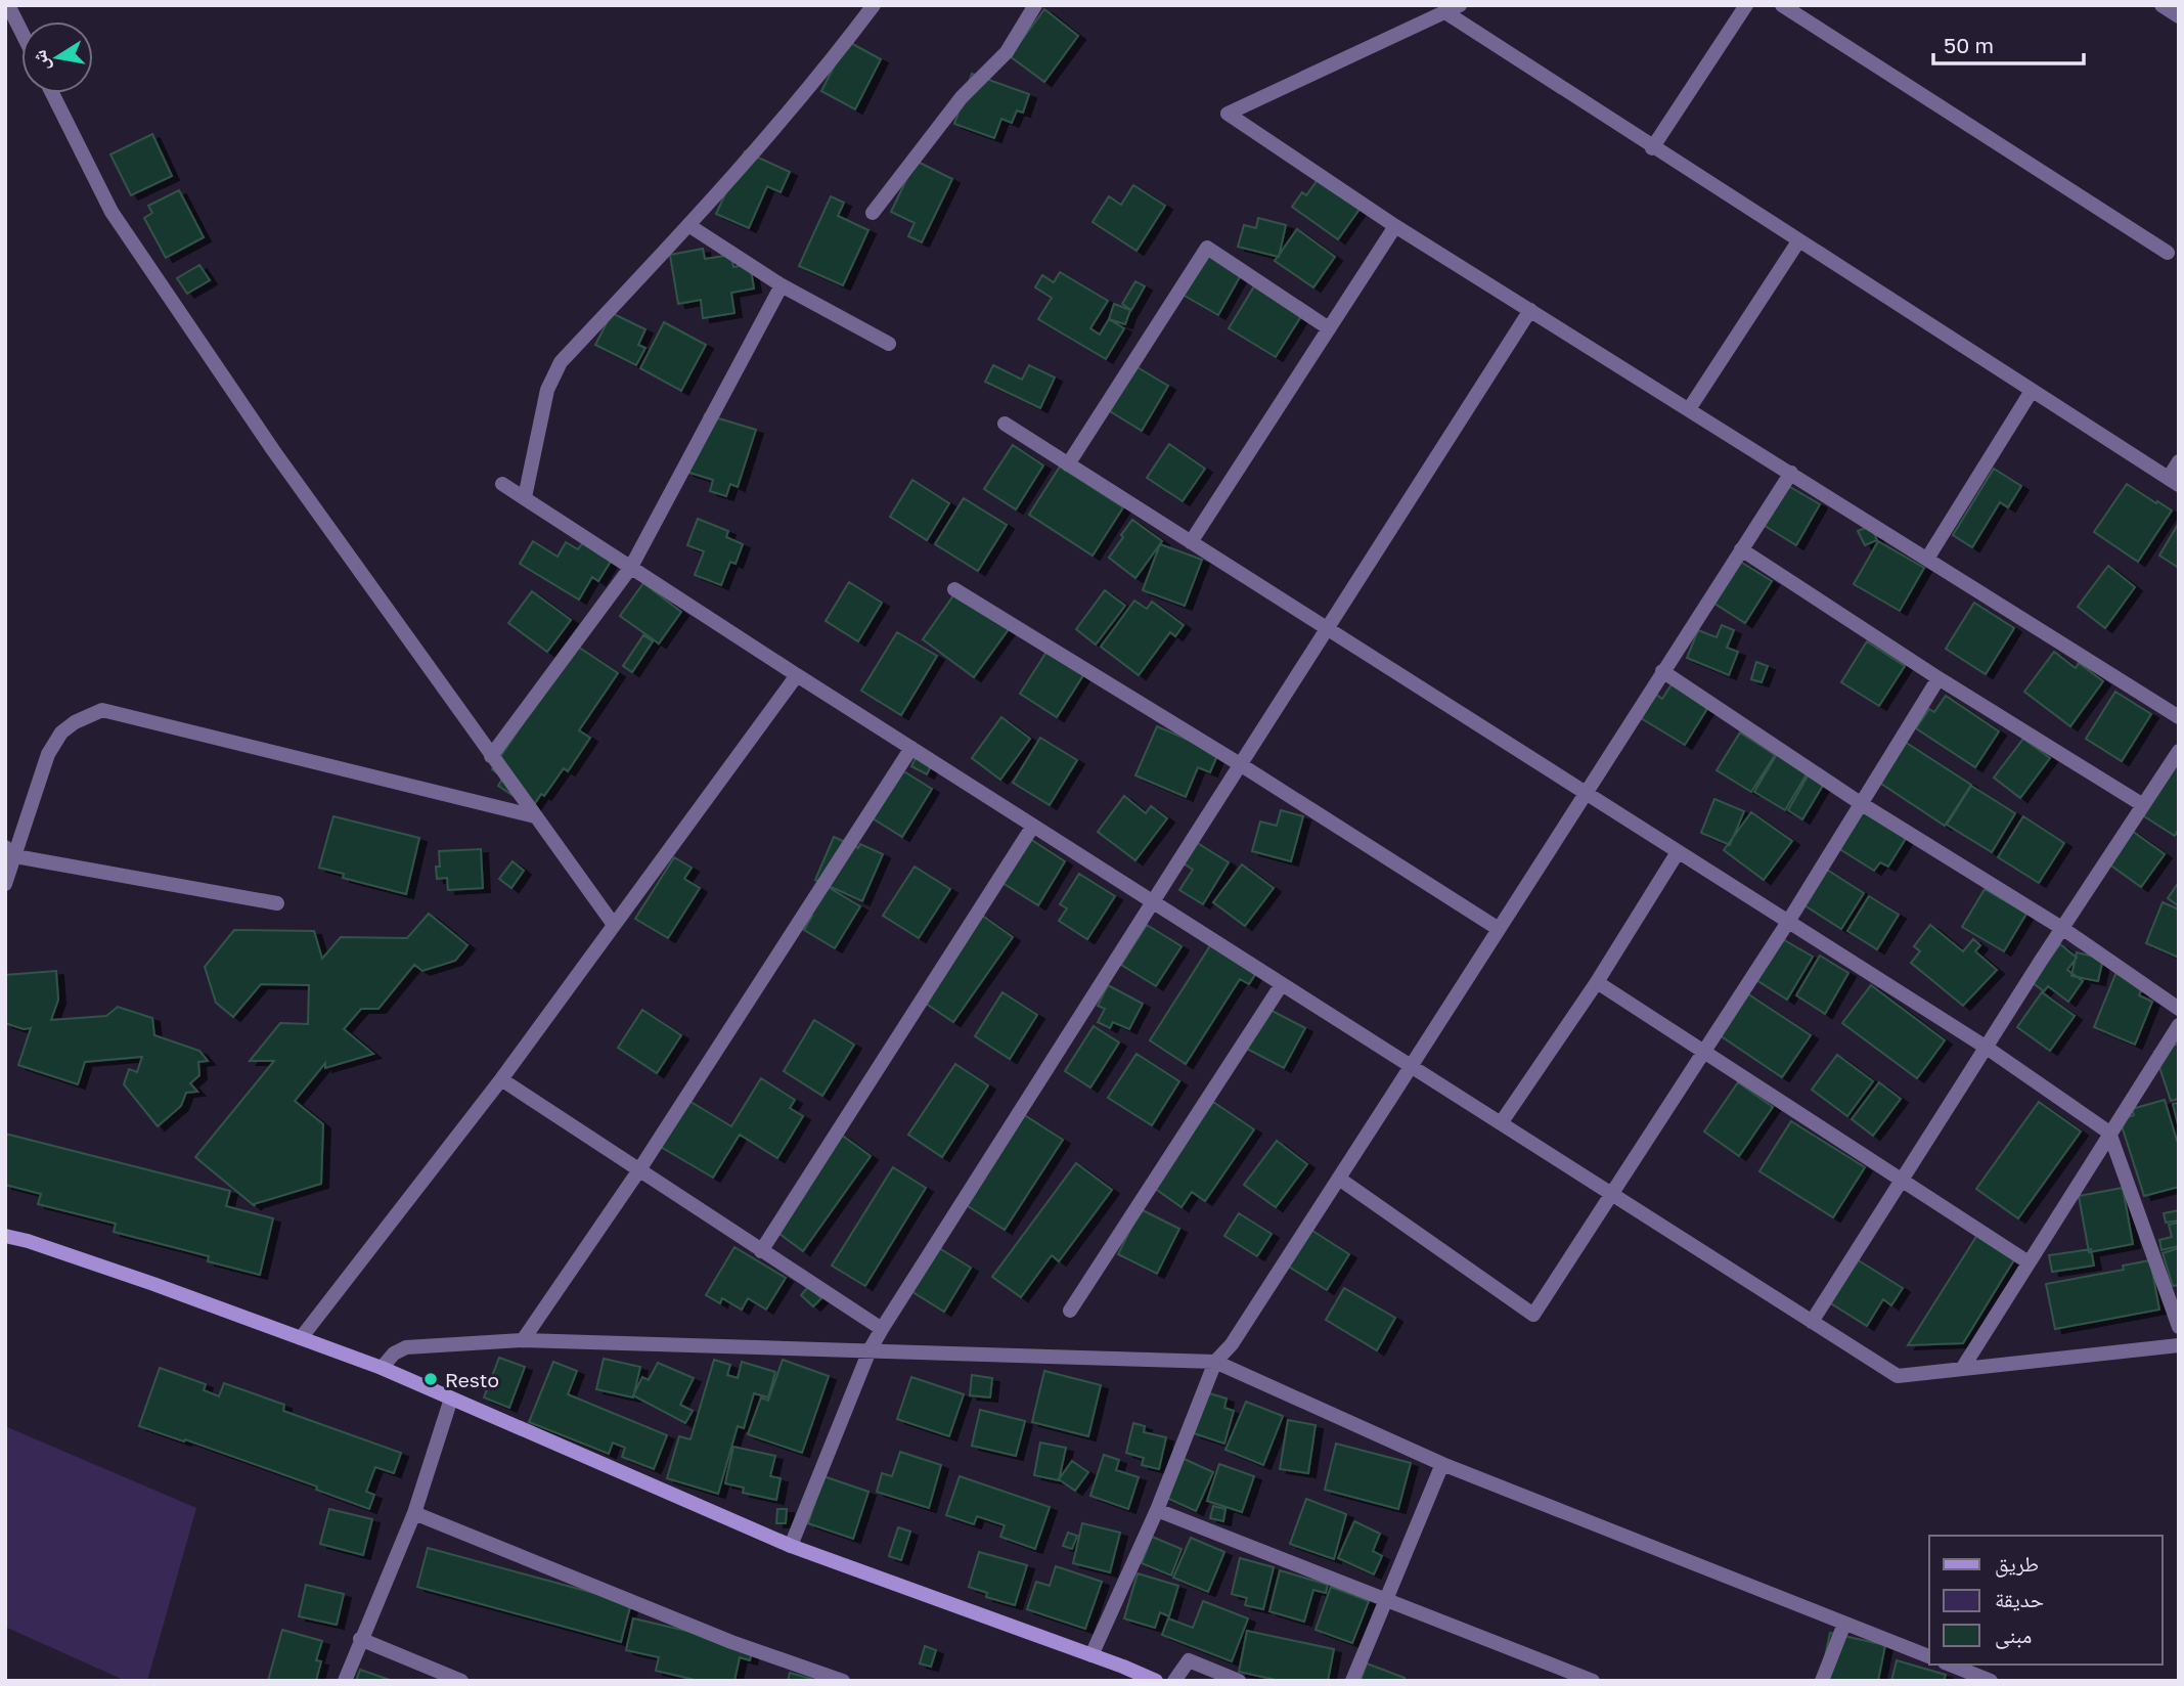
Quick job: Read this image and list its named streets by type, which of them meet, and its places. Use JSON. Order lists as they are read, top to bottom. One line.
{"places":["Resto"],"legend":["طريق","حديقة","مبنى"],"scale_bar":"50 m","north":"left"}
